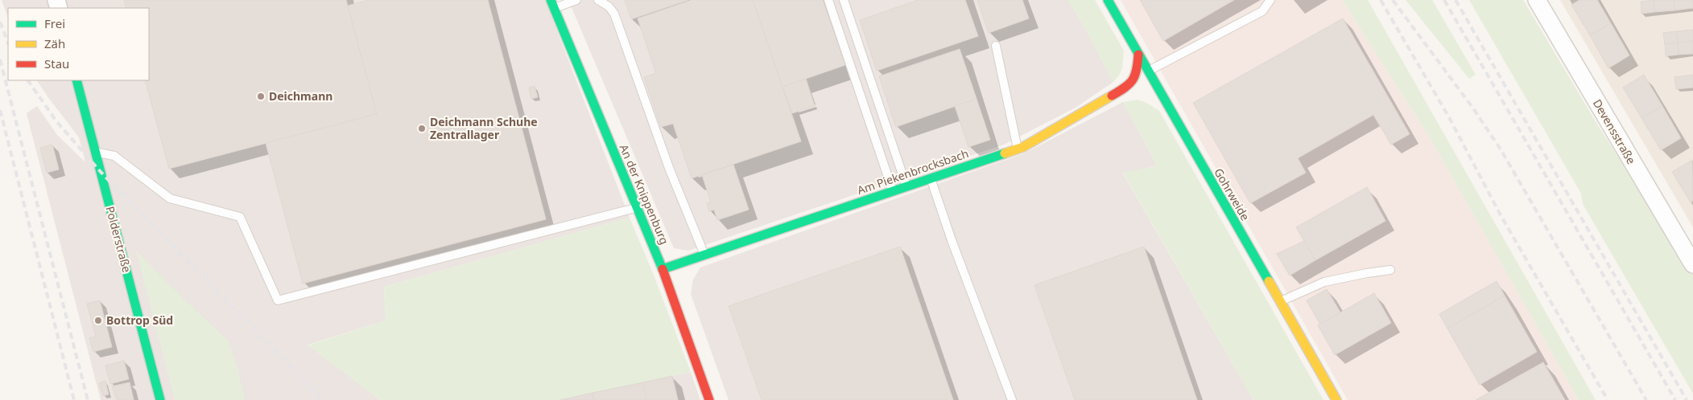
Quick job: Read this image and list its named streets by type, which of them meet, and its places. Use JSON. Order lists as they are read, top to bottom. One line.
{"streets":{"street":["Devensstraße","Am Piekenbrocksbach","An der Knippenburg","Gohrweide","Polderstraße"]},"crossings":[["Am Piekenbrocksbach","An der Knippenburg"],["Am Piekenbrocksbach","Gohrweide"]],"places":["Deichmann","Deichmann Schuhe Zentrallager","Bottrop Süd"],"legend":["Frei","Zäh","Stau"]}
